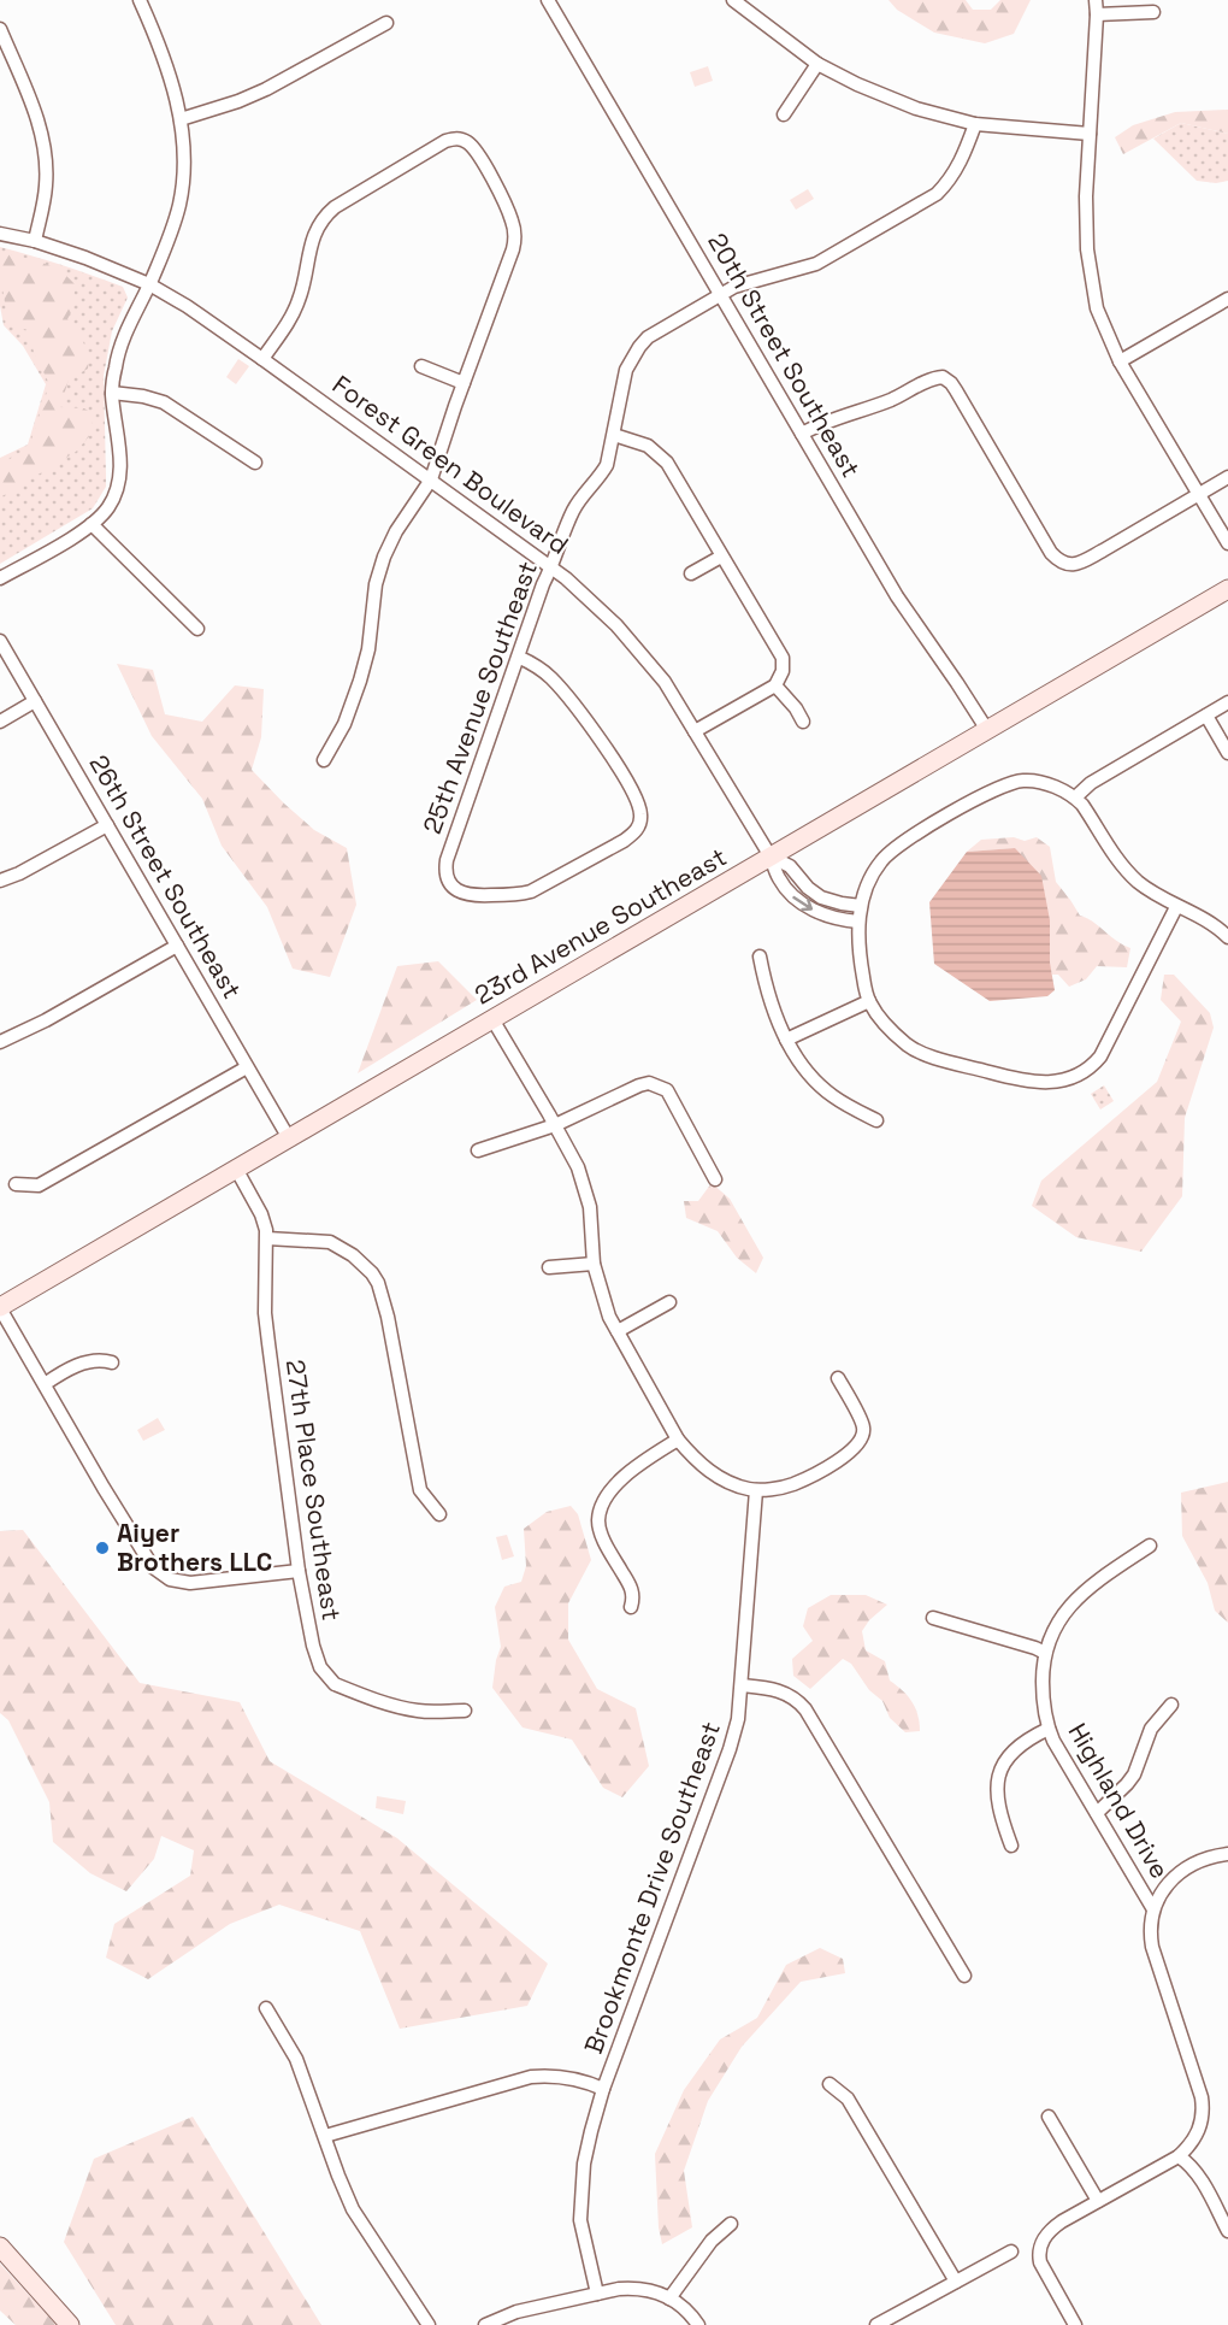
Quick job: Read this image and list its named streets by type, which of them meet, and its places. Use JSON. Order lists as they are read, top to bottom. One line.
{"streets":{"street":["20th Street Southeast","Forest Green Boulevard","25th Avenue Southeast","26th Street Southeast","23rd Avenue Southeast","27th Place Southeast","Highland Drive","Brookmonte Drive Southeast"]},"crossings":[["20th Street Southeast","25th Avenue Southeast"],["20th Street Southeast","23rd Avenue Southeast"],["Forest Green Boulevard","25th Avenue Southeast"],["Forest Green Boulevard","23rd Avenue Southeast"],["26th Street Southeast","23rd Avenue Southeast"],["23rd Avenue Southeast","27th Place Southeast"]],"places":["Aiyer Brothers LLC"]}
